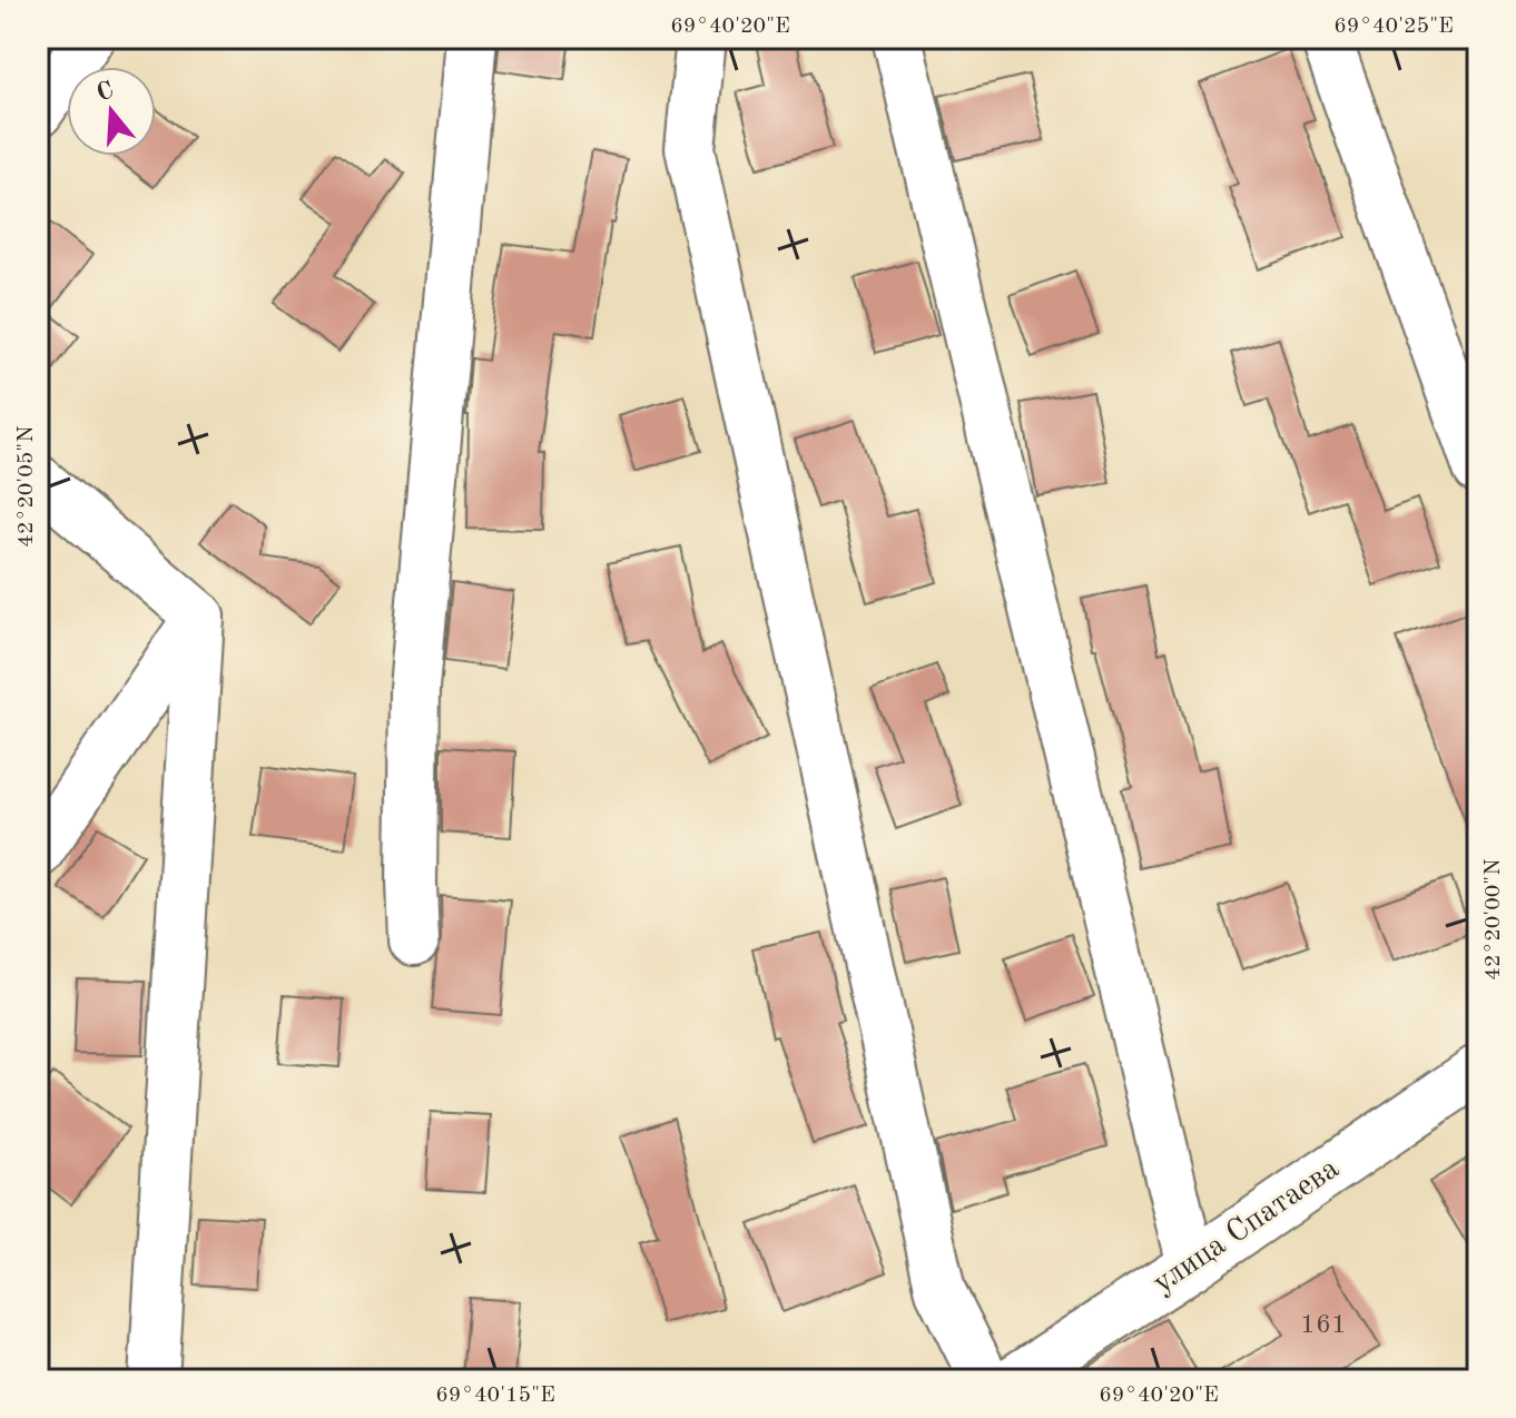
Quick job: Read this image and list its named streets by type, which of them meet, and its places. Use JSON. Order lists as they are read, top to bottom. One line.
{"streets":{"street":["улица Спатаева"]},"house_numbers":["161"],"north":"top","coordinates":["69°40'20\"E","69°40'25\"E","42°20'05\"N","42°20'00\"N","69°40'15\"E"]}
